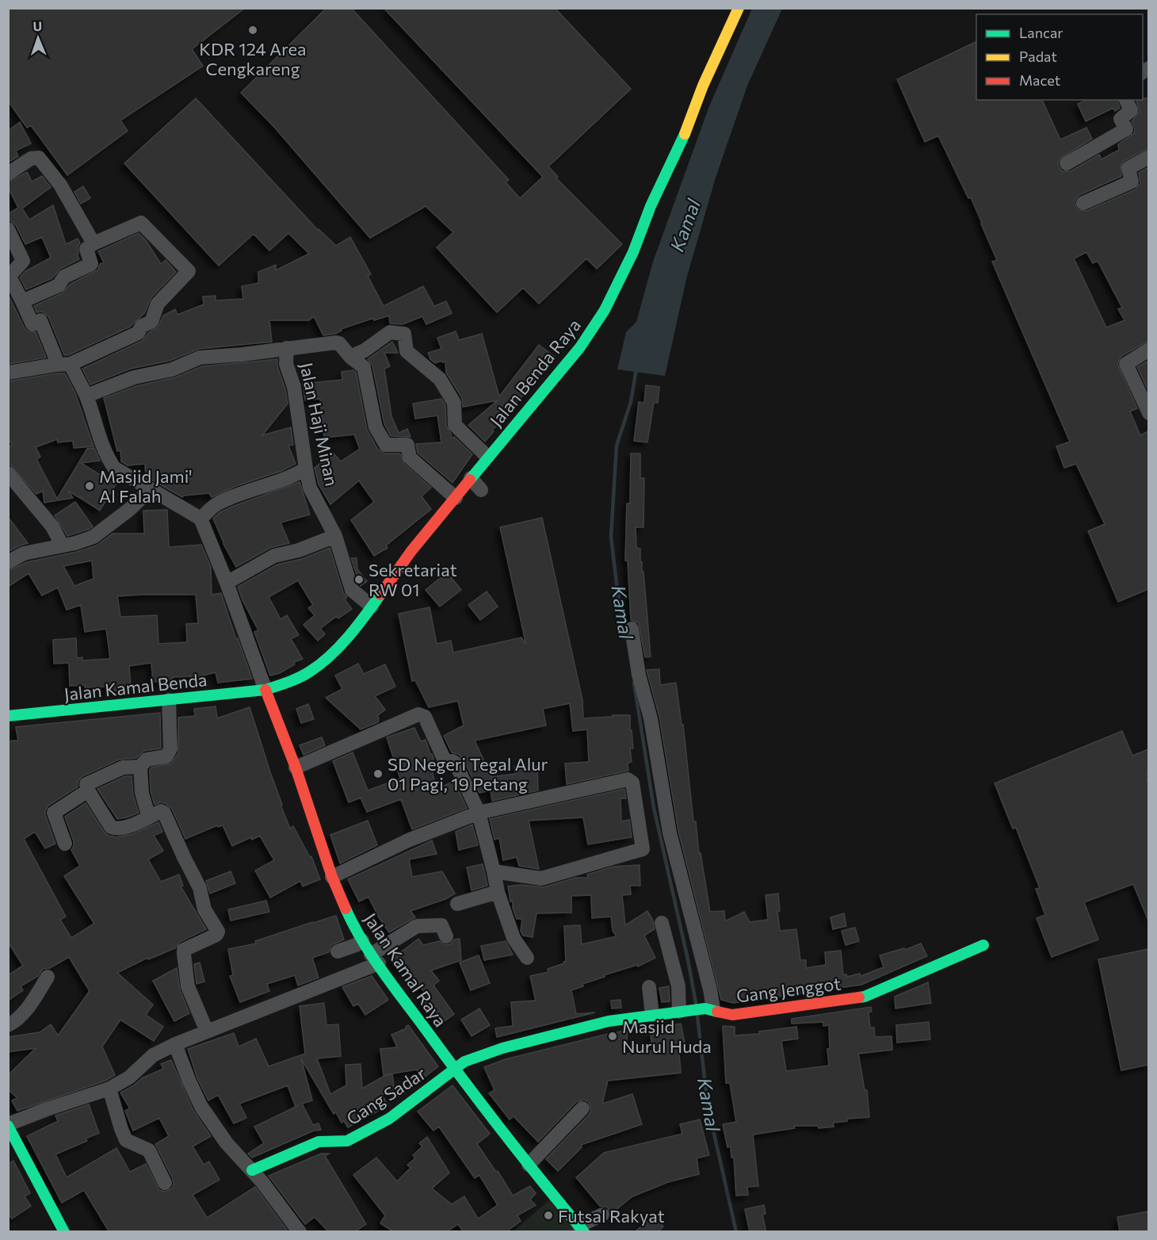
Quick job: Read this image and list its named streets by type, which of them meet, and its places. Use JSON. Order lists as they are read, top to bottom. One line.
{"streets":{"main road":["Jalan Benda Raya","Jalan Kamal Benda","Jalan Kamal Raya","Gang Jenggot","Gang Sadar"],"street":["Jalan Haji Minan"]},"crossings":[["Jalan Benda Raya","Jalan Haji Minan"],["Jalan Benda Raya","Jalan Kamal Benda"],["Jalan Benda Raya","Jalan Kamal Raya"],["Jalan Kamal Benda","Jalan Kamal Raya"],["Jalan Kamal Raya","Gang Jenggot"],["Jalan Kamal Raya","Gang Sadar"],["Gang Jenggot","Gang Sadar"]],"water":["Kamal"],"places":["KDR 124 Area Cengkareng","Masjid Jami' Al Falah","Sekretariat RW 01","SD Negeri Tegal Alur 01 Pagi, 19 Petang","Masjid Nurul Huda","Futsal Rakyat"],"legend":["Lancar","Padat","Macet"],"north":"top"}
